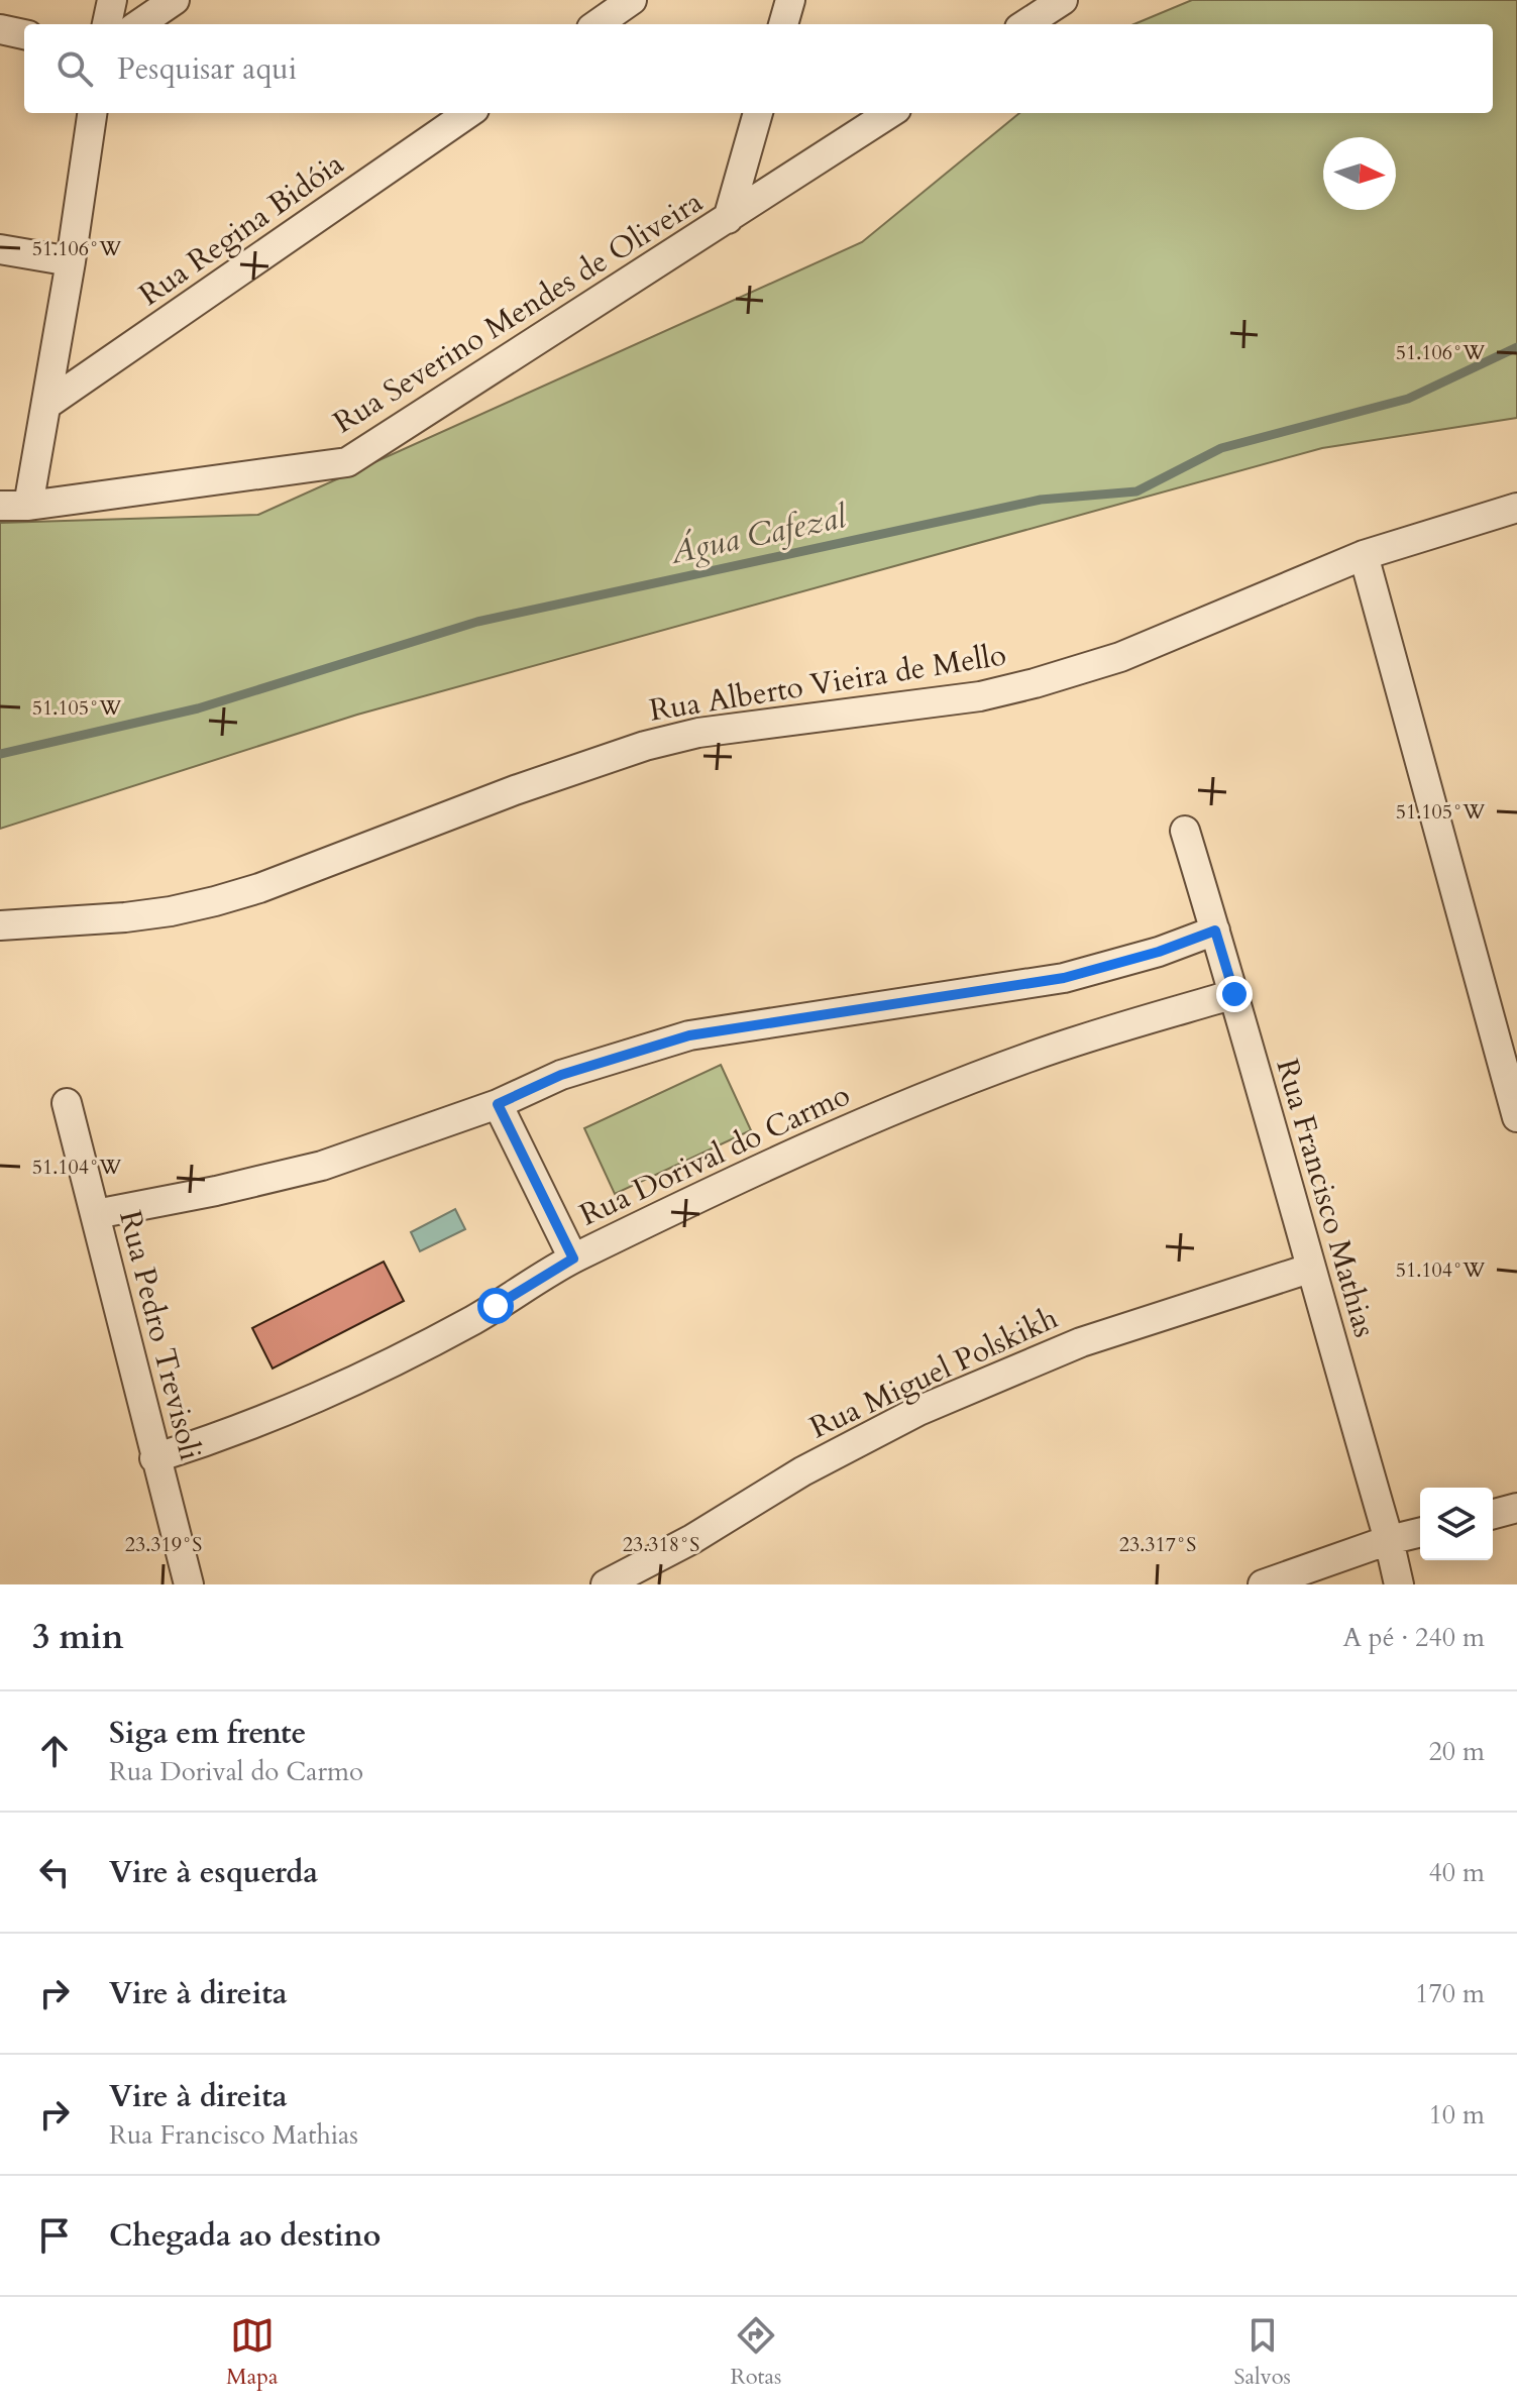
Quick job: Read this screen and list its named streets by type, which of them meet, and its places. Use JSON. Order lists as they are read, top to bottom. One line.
{"streets":{"street":["Rua Regina Bidóia","Rua Severino Mendes de Oliveira","Rua Alberto Vieira de Mello","Rua Dorival do Carmo","Rua Francisco Mathias","Rua Pedro Trevisoli","Rua Miguel Polskikh"]},"crossings":[["Rua Dorival do Carmo","Rua Francisco Mathias"],["Rua Dorival do Carmo","Rua Pedro Trevisoli"],["Rua Francisco Mathias","Rua Miguel Polskikh"]],"water":["Água Cafezal"],"north":"right","page":{"search":"Pesquisar aqui","heading":["3 min","A pé · 240 m"],"list":[["Siga em frente","Rua Dorival do Carmo","20 m"],["Vire à esquerda","40 m"],["Vire à direita","170 m"],["Vire à direita","Rua Francisco Mathias","10 m"],"Chegada ao destino"],"nav":["Mapa","Rotas","Salvos"]},"coordinates":["51.106°W","51.105°W","51.104°W","23.319°S","23.318°S","23.317°S"]}
